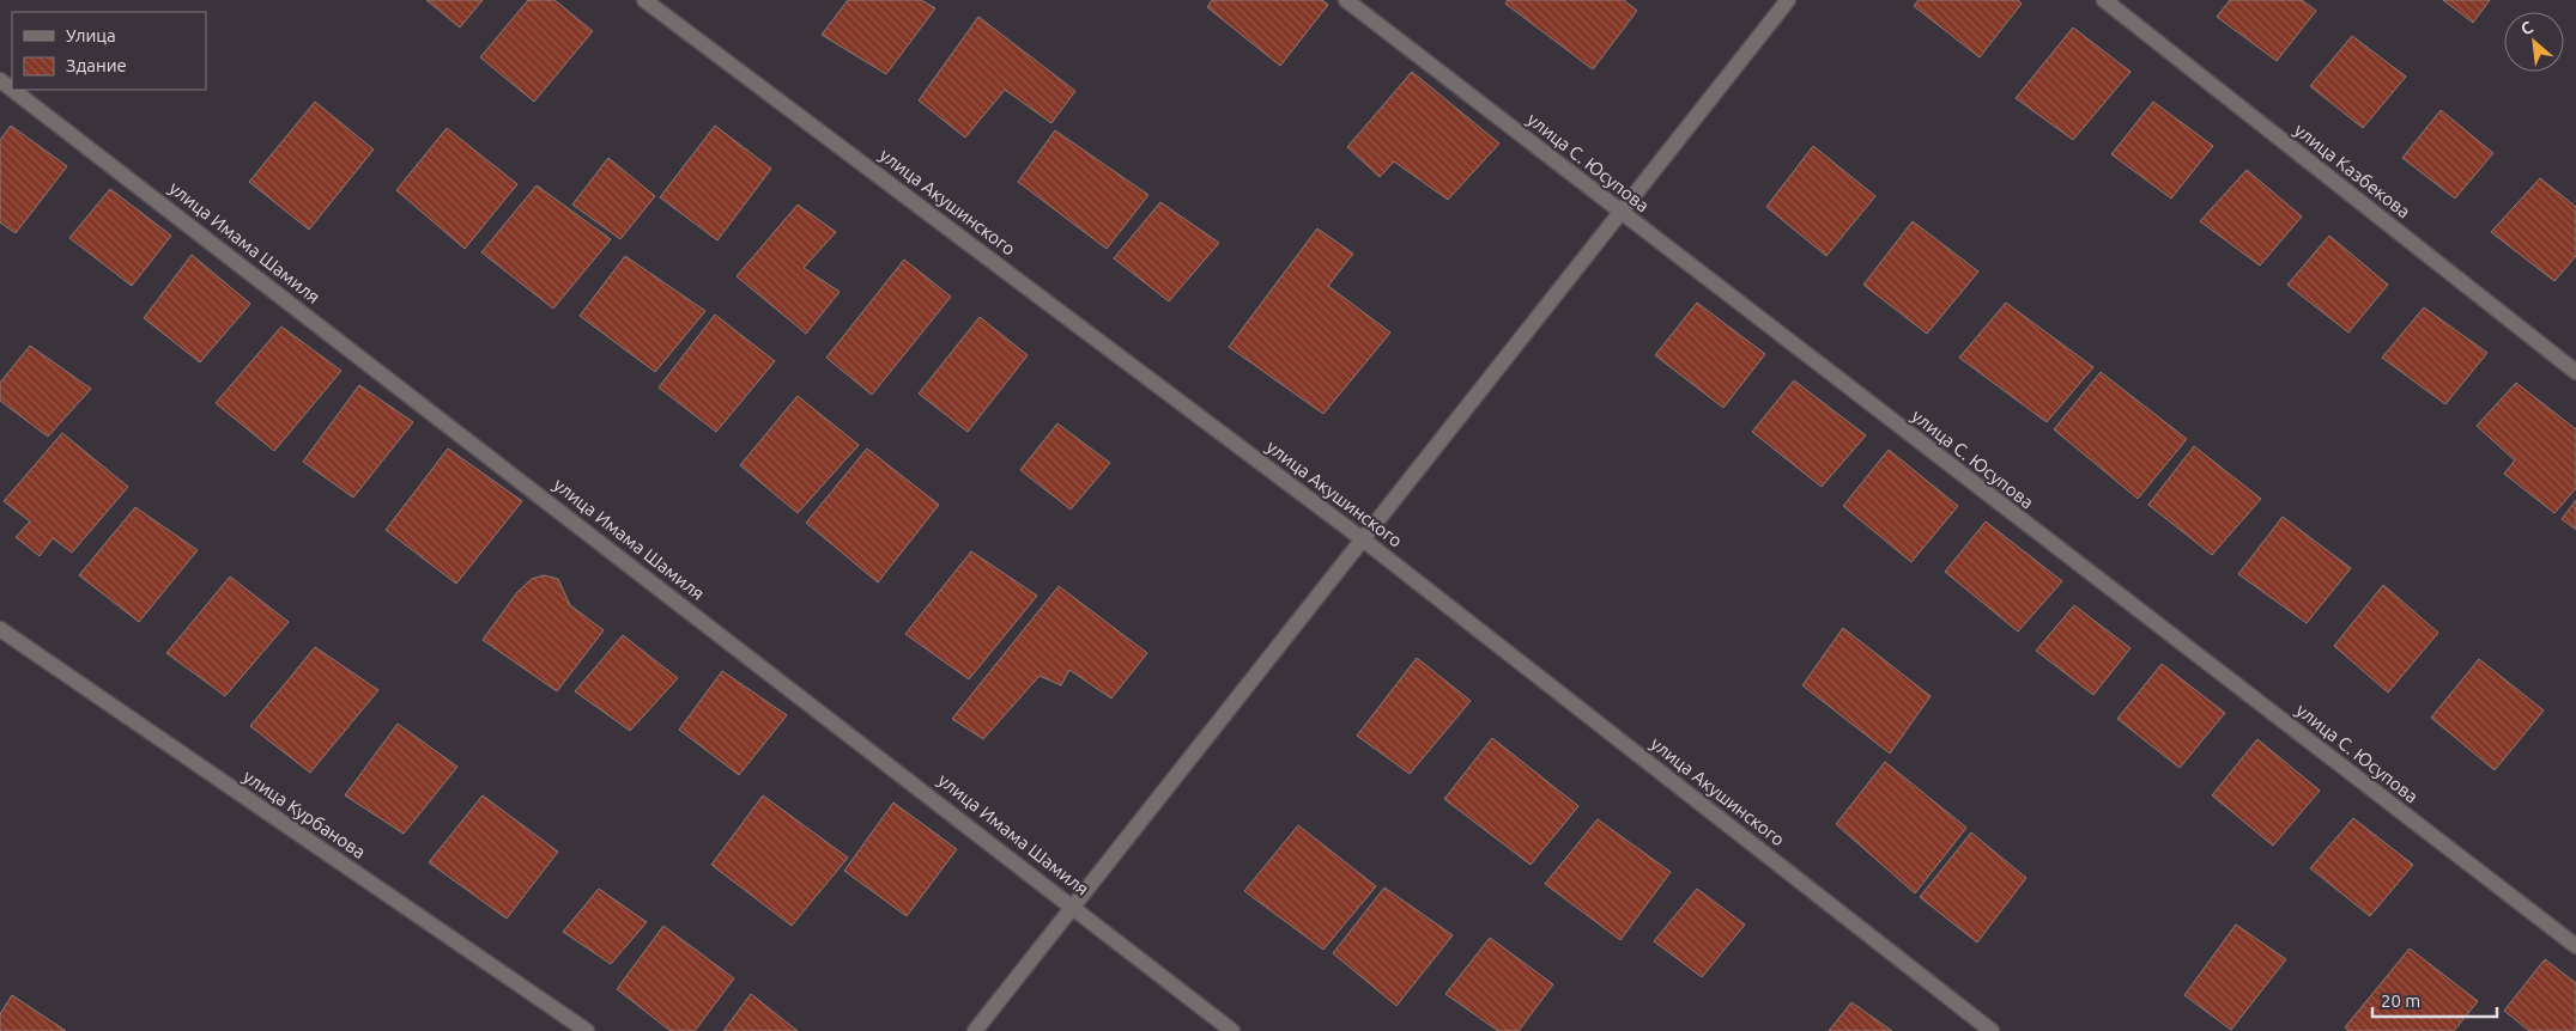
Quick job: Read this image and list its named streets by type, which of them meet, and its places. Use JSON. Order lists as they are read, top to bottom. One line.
{"streets":{"street":["улица С. Юсупова","улица Казбекова","улица Акушинского","улица Имама Шамиля","улица Курбанова"]},"legend":["Улица","Здание"],"scale_bar":"20 m","north":"top left"}
